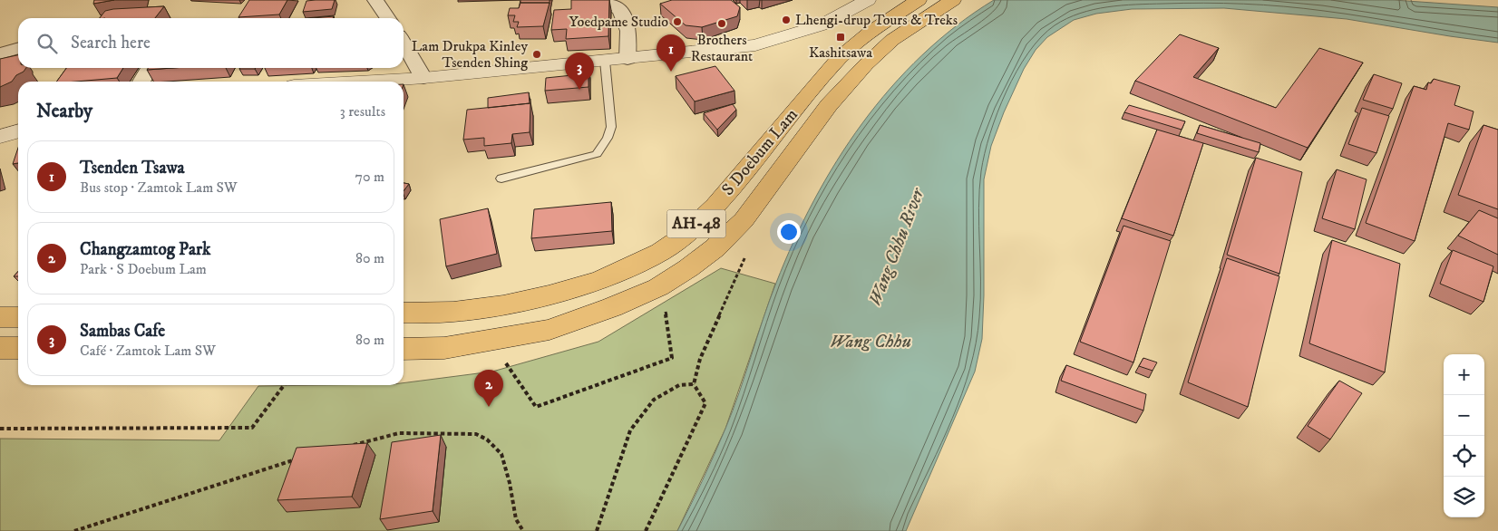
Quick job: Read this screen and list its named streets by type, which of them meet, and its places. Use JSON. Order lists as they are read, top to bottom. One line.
{"streets":{"highway":["S Doebum Lam","AH-48"]},"water":["Wang Chhu River","Wang Chhu"],"places":{"other":["Lhengi-drup Tours & Treks","Yoedpame Studio","Brothers Restaurant","Lam Drukpa Kinley Tsenden Shing"],"transit":["Kashitsawa"]},"page":{"search":"Search here","pins":["1","3","2"],"heading":["Nearby","3 results"],"list":[{"mark":"1","name":"Tsenden Tsawa","note":"Bus stop · Zamtok Lam SW","value":"70 m"},{"mark":"2","name":"Changzamtog Park","note":"Park · S Doebum Lam","value":"80 m"},{"mark":"3","name":"Sambas Cafe","note":"Café · Zamtok Lam SW","value":"80 m"}],"map_buttons":["+","−"]}}
